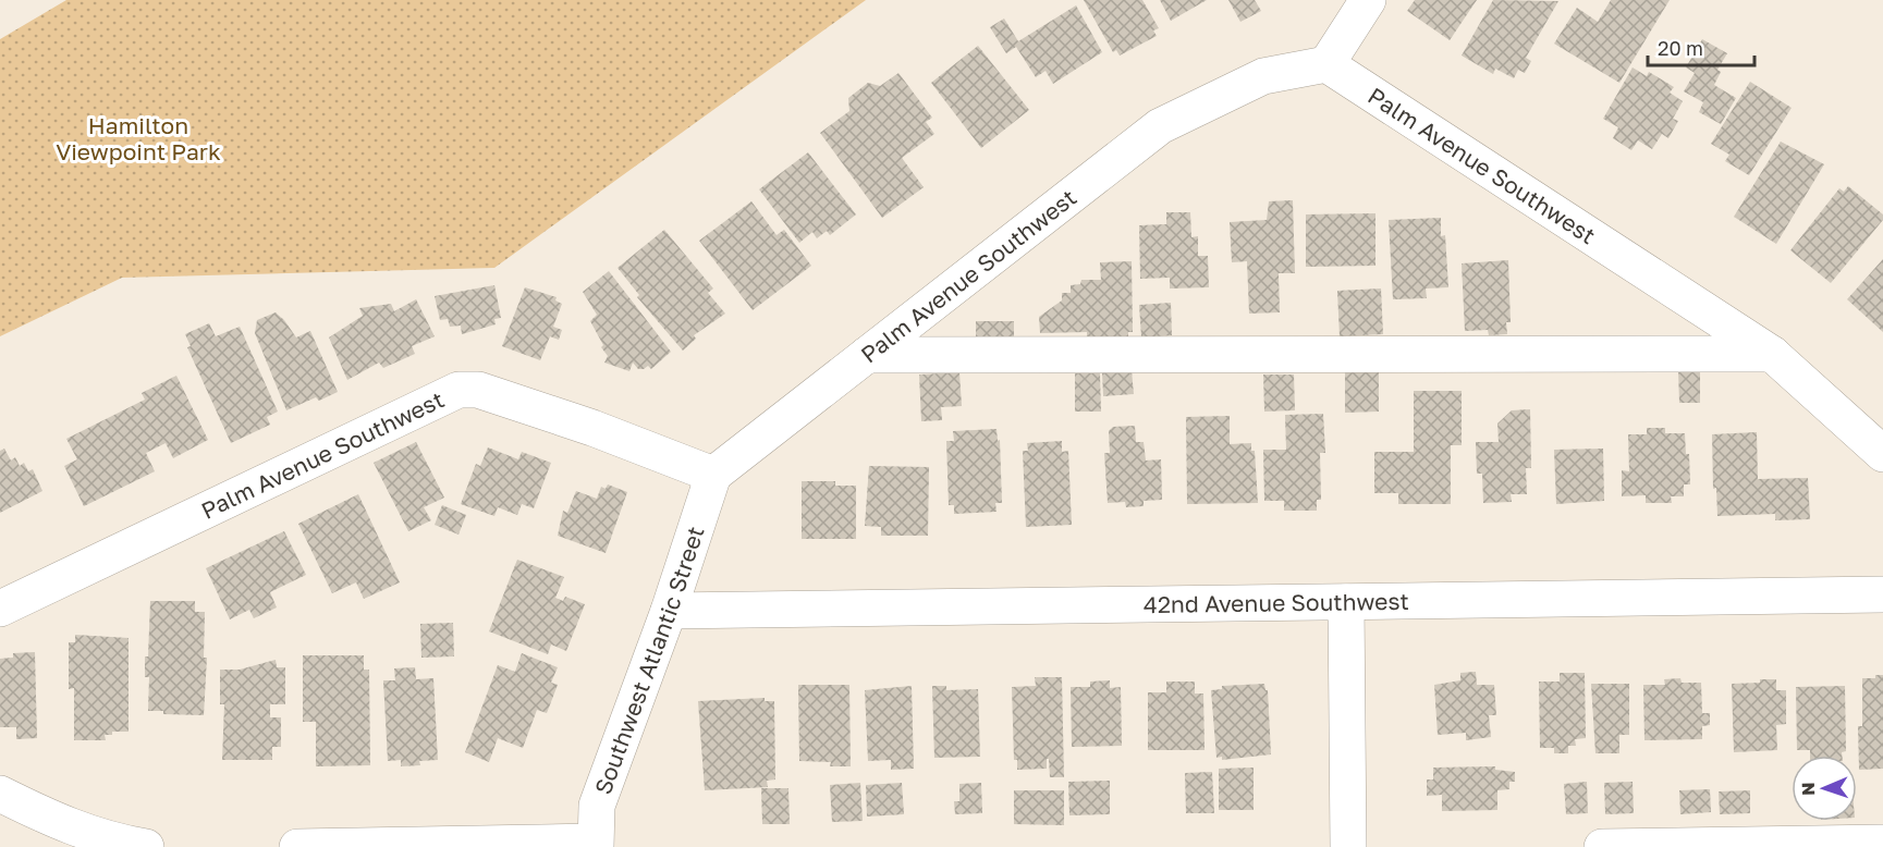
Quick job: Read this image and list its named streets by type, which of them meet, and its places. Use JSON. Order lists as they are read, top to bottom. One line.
{"streets":{"street":["Palm Avenue Southwest","42nd Avenue Southwest","Southwest Atlantic Street"]},"crossings":[["Palm Avenue Southwest","Southwest Atlantic Street"],["42nd Avenue Southwest","Southwest Atlantic Street"]],"parks":["Hamilton Viewpoint Park"],"scale_bar":"20 m","north":"left"}
